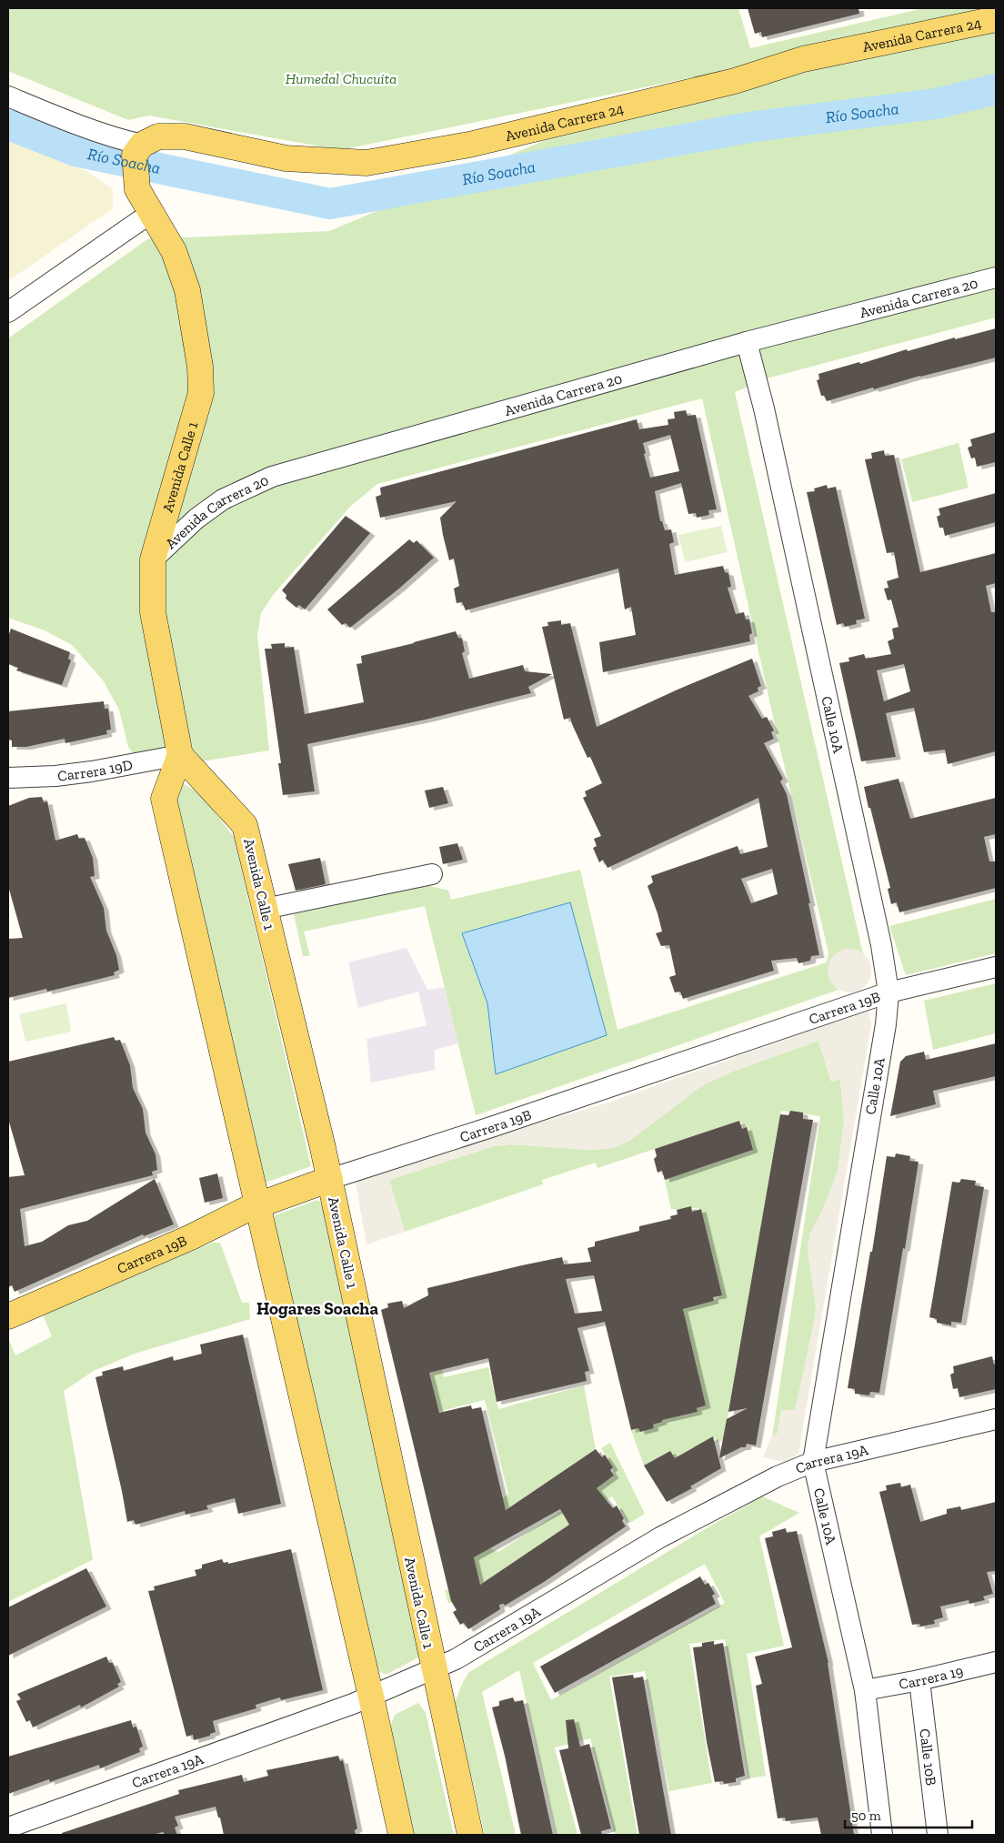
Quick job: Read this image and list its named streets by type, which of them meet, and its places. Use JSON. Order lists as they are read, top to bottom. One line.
{"streets":{"main road":["Avenida Carrera 24","Avenida Calle 1","Carrera 19B"],"street":["Avenida Carrera 20","Calle 10A","Carrera 19D","Carrera 19A","Carrera 19","Calle 10B"]},"crossings":[["Avenida Carrera 24","Avenida Calle 1"],["Avenida Carrera 20","Avenida Calle 1"],["Avenida Carrera 20","Calle 10A"],["Avenida Calle 1","Carrera 19D"],["Avenida Calle 1","Carrera 19B"],["Avenida Calle 1","Carrera 19A"],["Calle 10A","Carrera 19B"],["Calle 10A","Carrera 19A"],["Calle 10A","Carrera 19"],["Carrera 19","Calle 10B"]],"districts":["Hogares Soacha"],"water":["Río Soacha"],"parks":["Humedal Chucuita"],"scale_bar":"50 m"}
